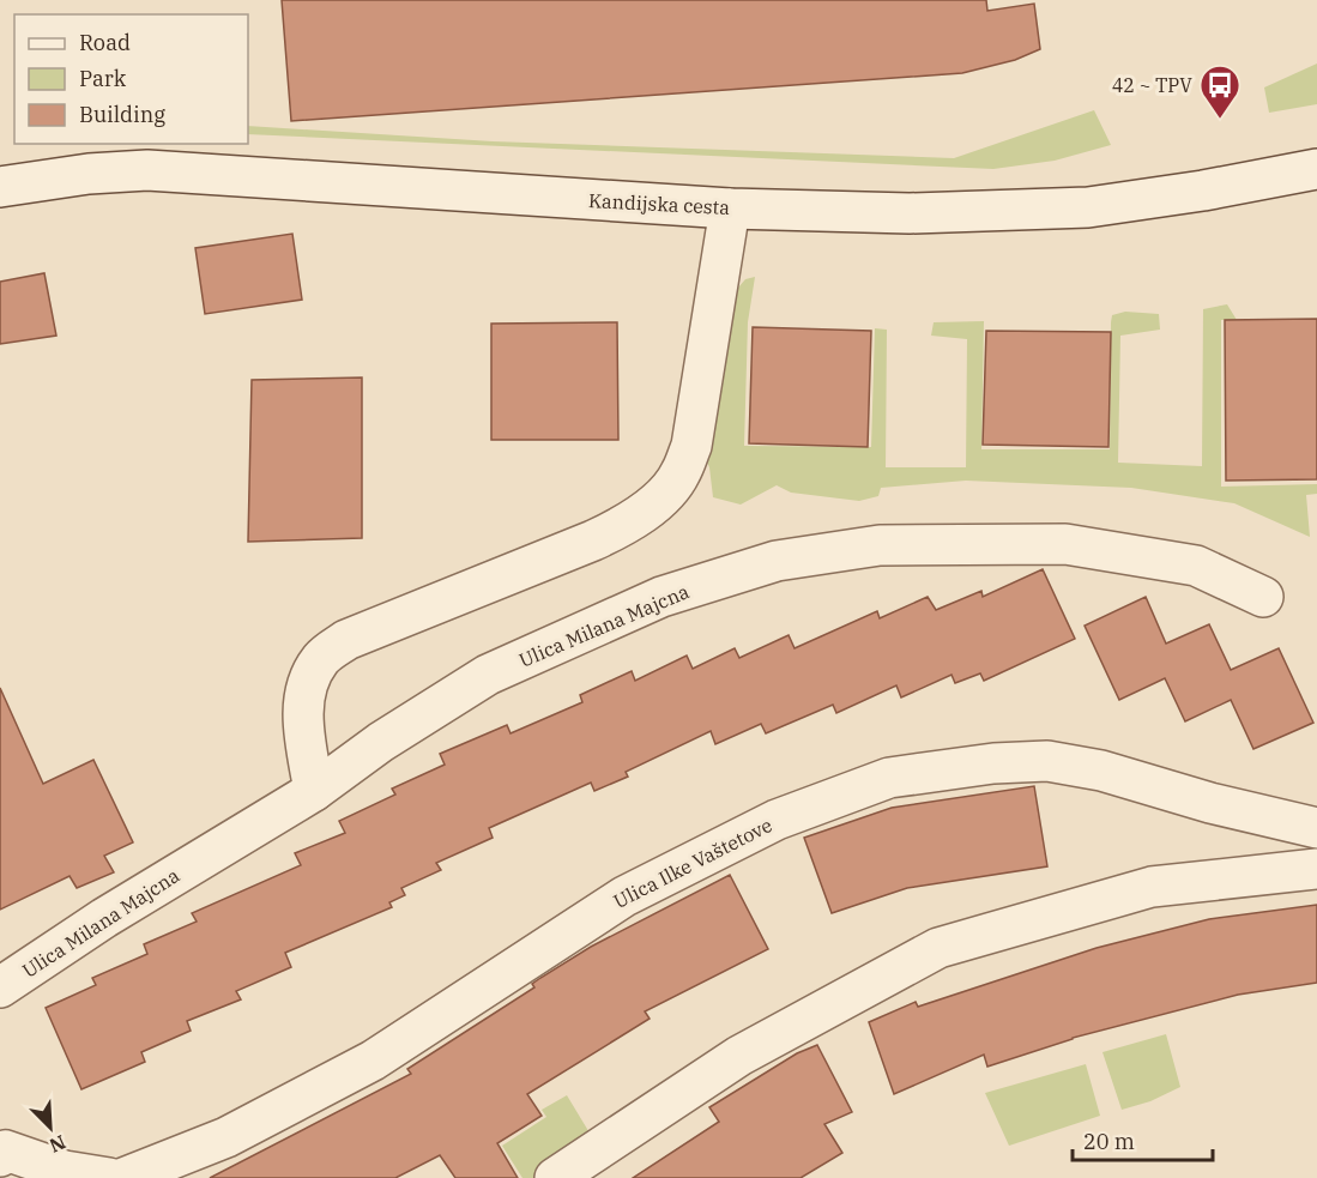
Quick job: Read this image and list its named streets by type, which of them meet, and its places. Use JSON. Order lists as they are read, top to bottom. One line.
{"streets":{"street":["Kandijska cesta","Ulica Milana Majcna","Ulica Ilke Vaštetove"]},"places":{"bus stop":["42 ~ TPV"]},"legend":["Road","Park","Building"],"scale_bar":"20 m","north":"bottom right"}
